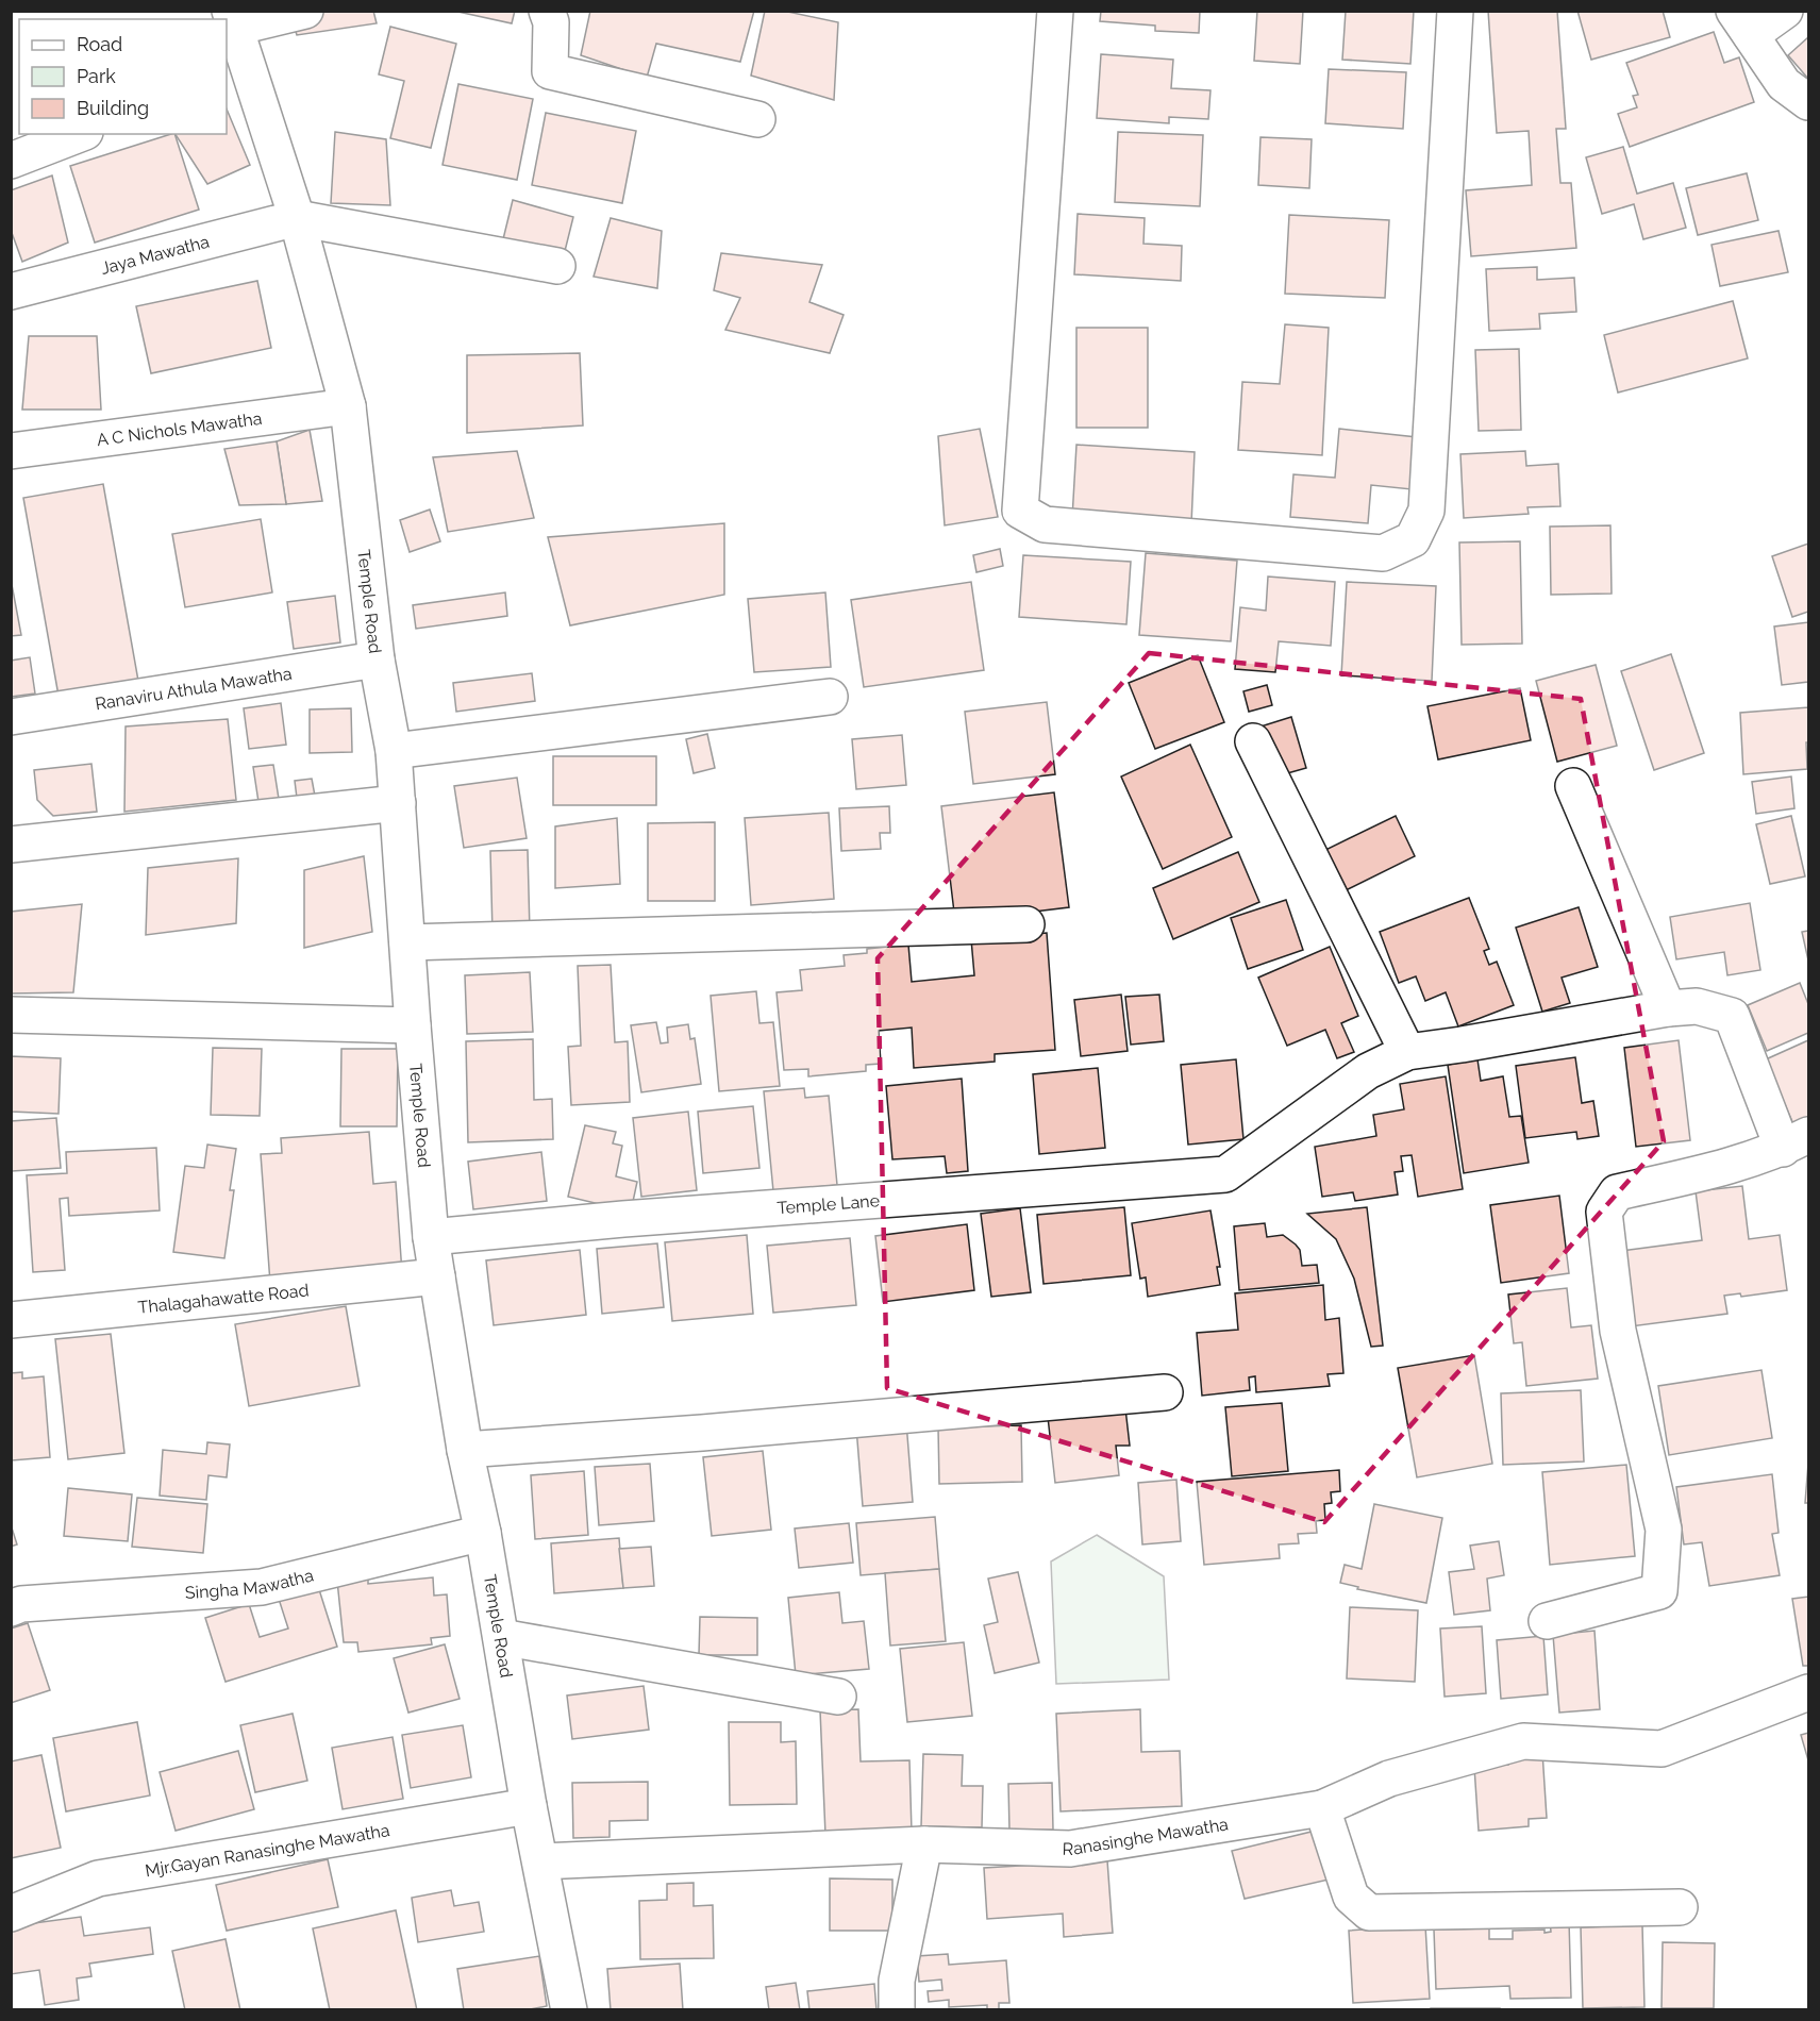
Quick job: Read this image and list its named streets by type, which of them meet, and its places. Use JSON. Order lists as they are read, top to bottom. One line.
{"streets":{"street":["Jaya Mawatha","A C Nichols Mawatha","Temple Road","Ranaviru Athula Mawatha","Temple Lane","Thalagahawatte Road","Singha Mawatha","Ranasinghe Mawatha","Mjr.Gayan Ranasinghe Mawatha"]},"crossings":[["Jaya Mawatha","Temple Road"],["A C Nichols Mawatha","Temple Road"],["Temple Road","Ranaviru Athula Mawatha"],["Temple Road","Temple Lane"],["Temple Road","Thalagahawatte Road"],["Temple Road","Singha Mawatha"],["Temple Road","Ranasinghe Mawatha"],["Temple Road","Mjr.Gayan Ranasinghe Mawatha"]],"legend":["Road","Park","Building"]}
